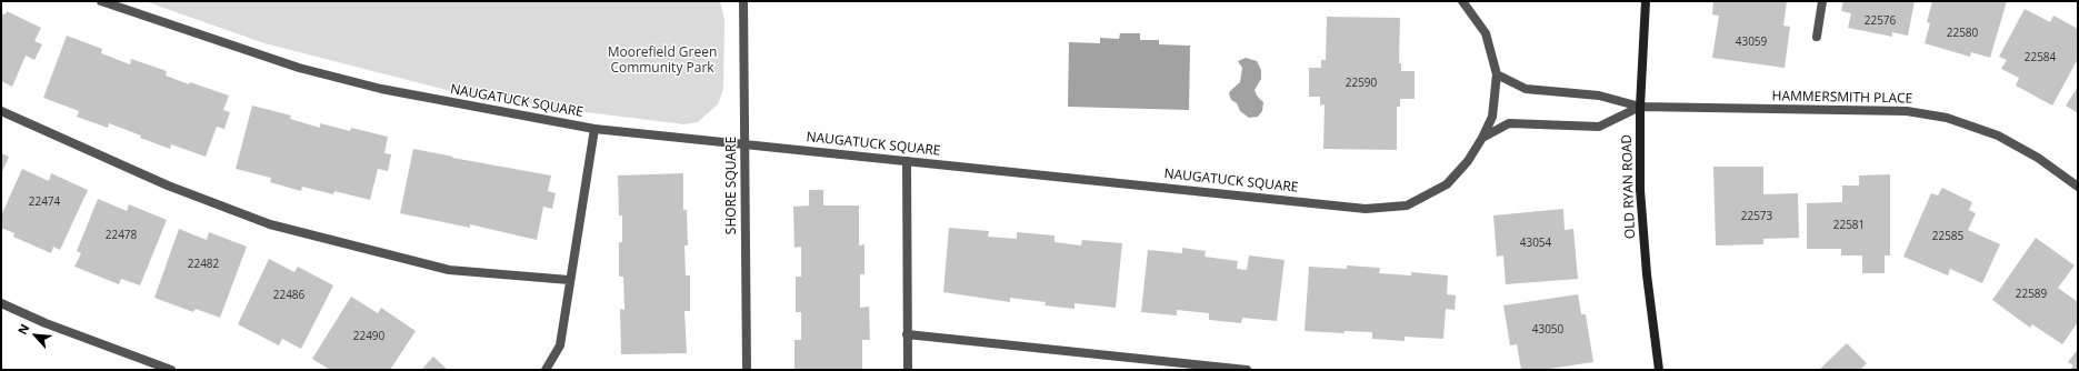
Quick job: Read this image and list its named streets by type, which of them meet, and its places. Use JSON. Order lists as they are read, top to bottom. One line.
{"streets":{"street":["HAMMERSMITH PLACE","NAUGATUCK SQUARE","SHORE SQUARE","OLD RYAN ROAD"]},"crossings":[["HAMMERSMITH PLACE","NAUGATUCK SQUARE"],["HAMMERSMITH PLACE","OLD RYAN ROAD"],["NAUGATUCK SQUARE","SHORE SQUARE"]],"parks":["Moorefield Green Community Park"],"house_numbers":["22576","22580","43059","22584","22590","22474","22573","22581","22478","22585","43054","22482","22589","22486","43050","22490"],"north":"top left"}
